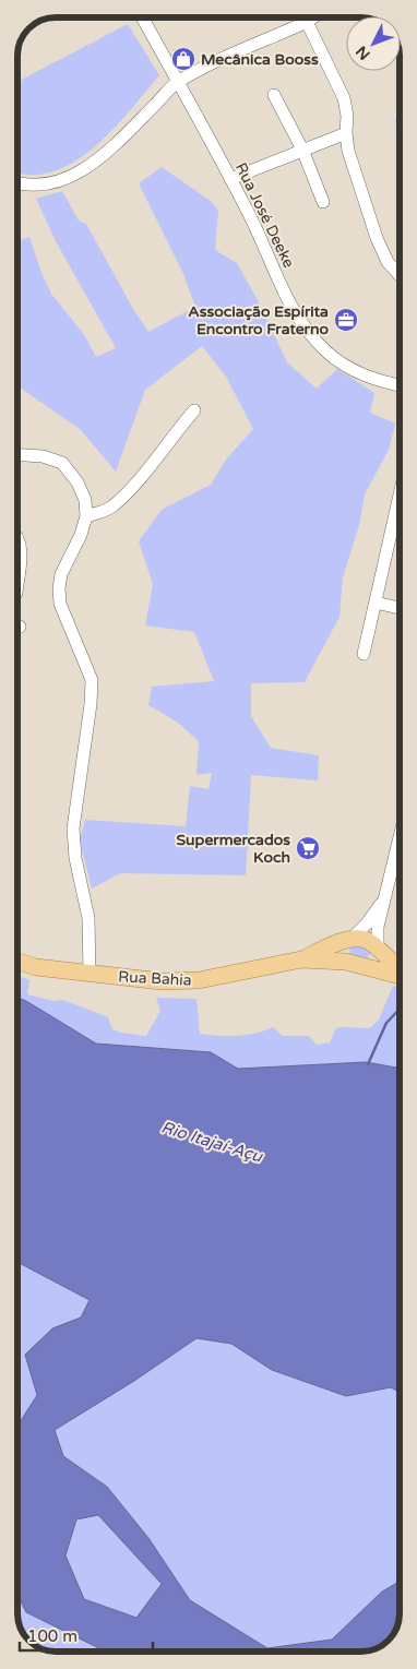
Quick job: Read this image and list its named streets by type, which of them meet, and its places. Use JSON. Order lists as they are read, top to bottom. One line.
{"streets":{"main road":["Rua Bahia"],"street":["Rua José Deeke"]},"water":["Rio Itajaí-Açu"],"places":{"shop":["Mecânica Booss"],"office":["Associação Espírita Encontro Fraterno"],"supermarket":["Supermercados Koch"]},"scale_bar":"100 m","north":"bottom left"}
